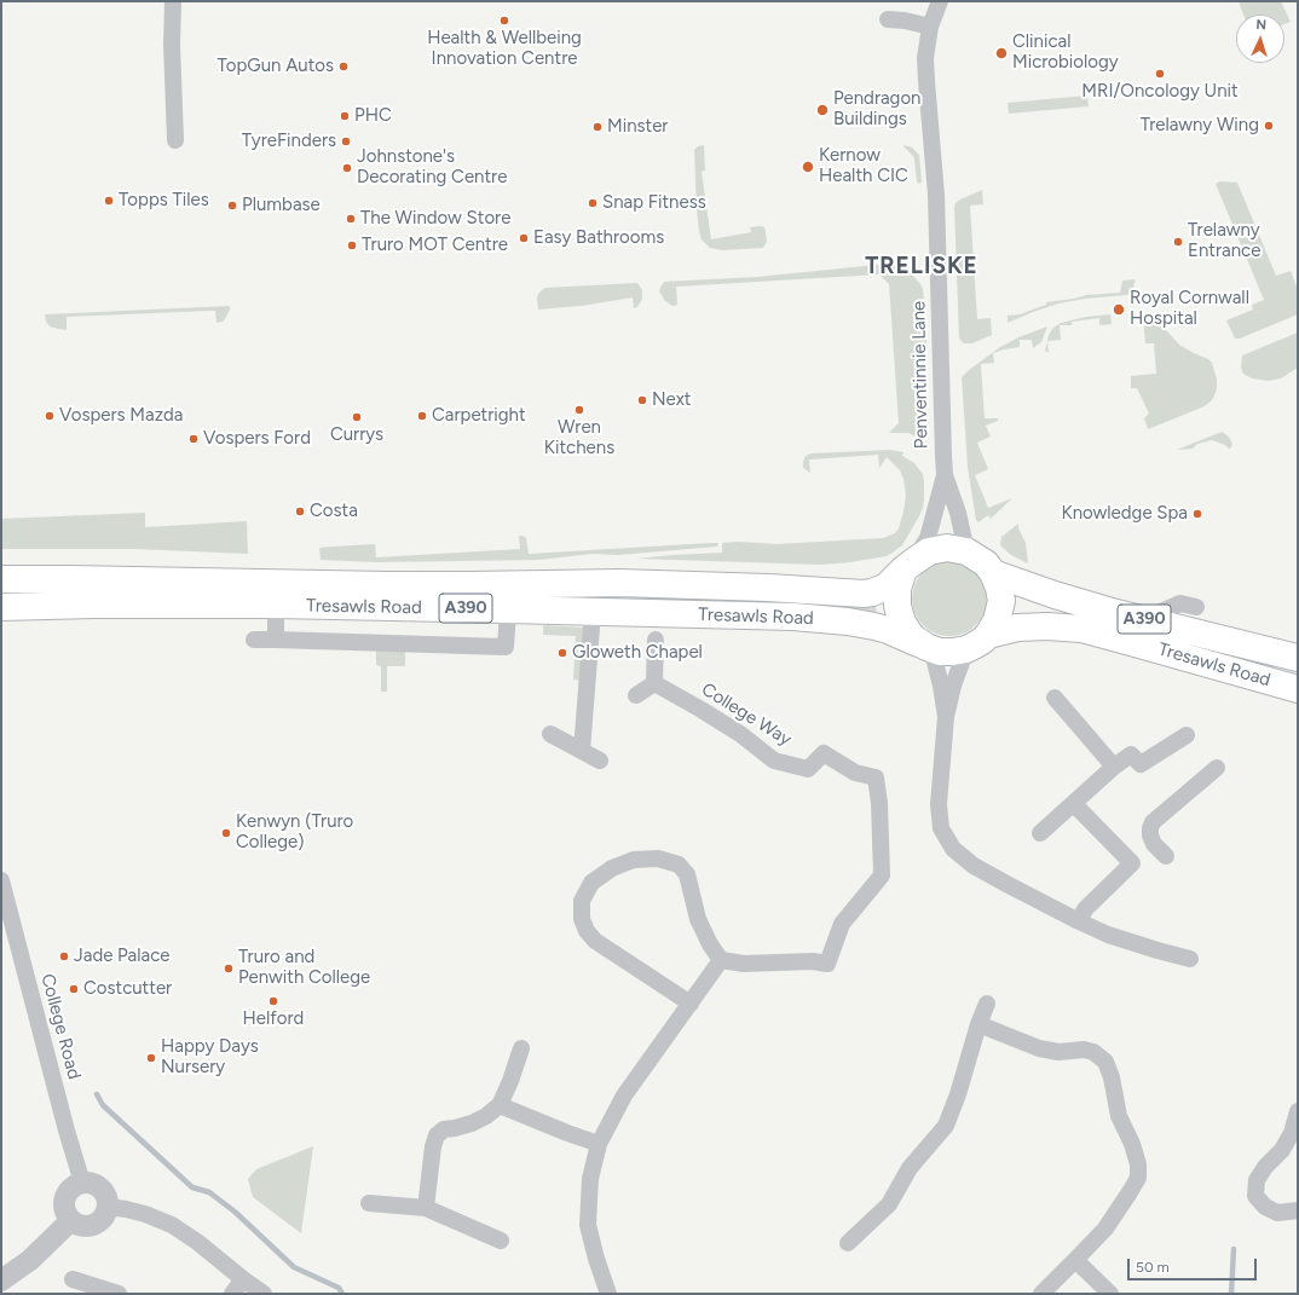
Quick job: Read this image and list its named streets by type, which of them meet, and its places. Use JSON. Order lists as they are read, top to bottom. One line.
{"streets":{"highway":["Tresawls Road","A390"],"street":["Penventinnie Lane","College Way","College Road"]},"crossings":[["Penventinnie Lane","Tresawls Road"],["Penventinnie Lane","A390"],["Tresawls Road","A390"]],"districts":["TRELISKE"],"places":["Health & Wellbeing Innovation Centre","Clinical Microbiology","TopGun Autos","MRI/Oncology Unit","Pendragon Buildings","PHC","Trelawny Wing","Minster","TyreFinders","Kernow Health CIC","Johnstone's Decorating Centre","Topps Tiles","Snap Fitness","Plumbase","The Window Store","Easy Bathrooms","Trelawny Entrance","Truro MOT Centre","Royal Cornwall Hospital","Next","Wren Kitchens","Vospers Mazda","Carpetright","Currys","Vospers Ford","Costa","Knowledge Spa","Gloweth Chapel","Kenwyn (Truro College)","Jade Palace","Truro and Penwith College","Costcutter","Helford","Happy Days Nursery"],"scale_bar":"50 m","north":"top"}
